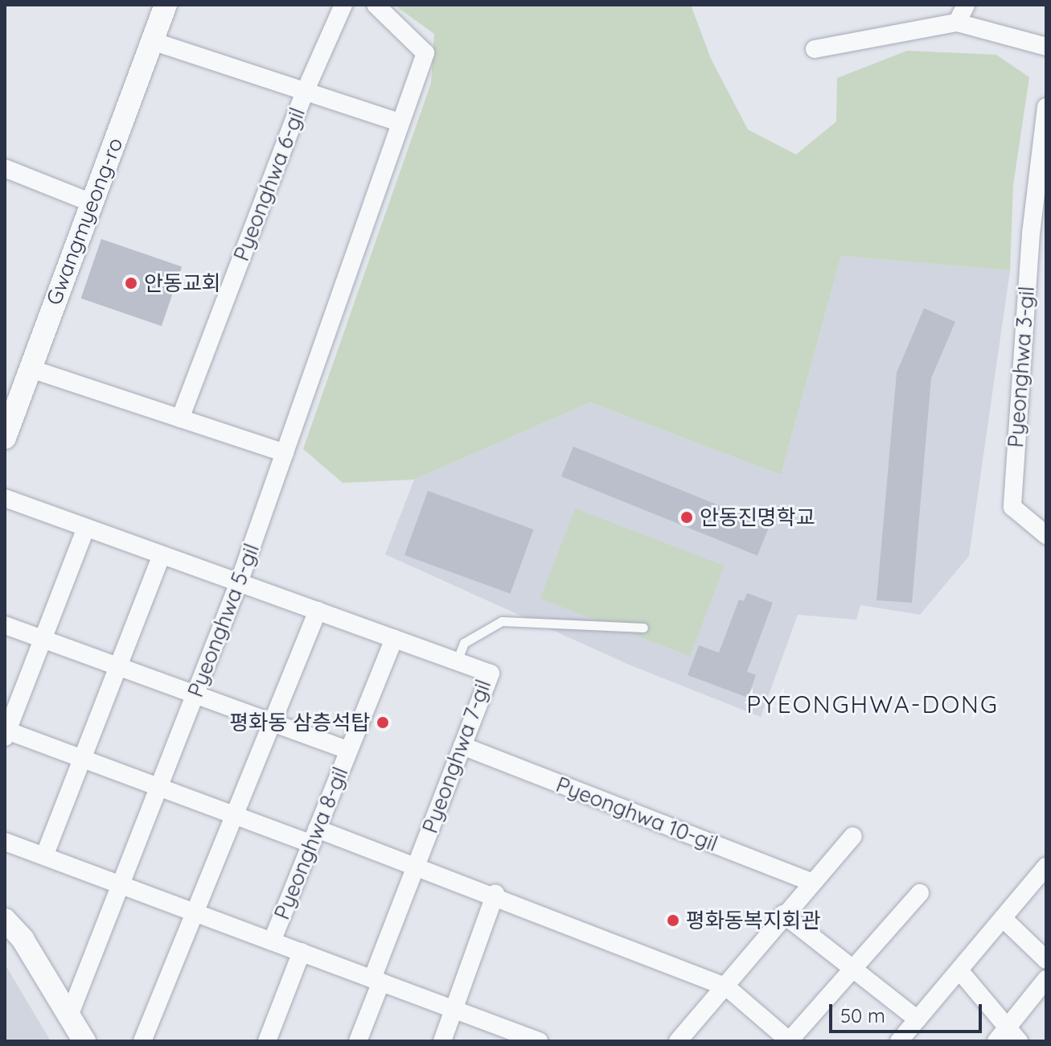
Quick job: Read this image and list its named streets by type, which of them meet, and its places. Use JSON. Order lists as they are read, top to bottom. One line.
{"streets":{"street":["Pyeonghwa 6-gil","Gwangmyeong-ro","Pyeonghwa 3-gil","Pyeonghwa 5-gil","Pyeonghwa 7-gil","Pyeonghwa 10-gil","Pyeonghwa 8-gil"]},"crossings":[["Pyeonghwa 5-gil","Pyeonghwa 7-gil"],["Pyeonghwa 5-gil","Pyeonghwa 8-gil"],["Pyeonghwa 7-gil","Pyeonghwa 10-gil"]],"districts":["PYEONGHWA-DONG"],"places":["안동교회","안동진명학교","평화동 삼층석탑","평화동복지회관"],"scale_bar":"50 m"}
